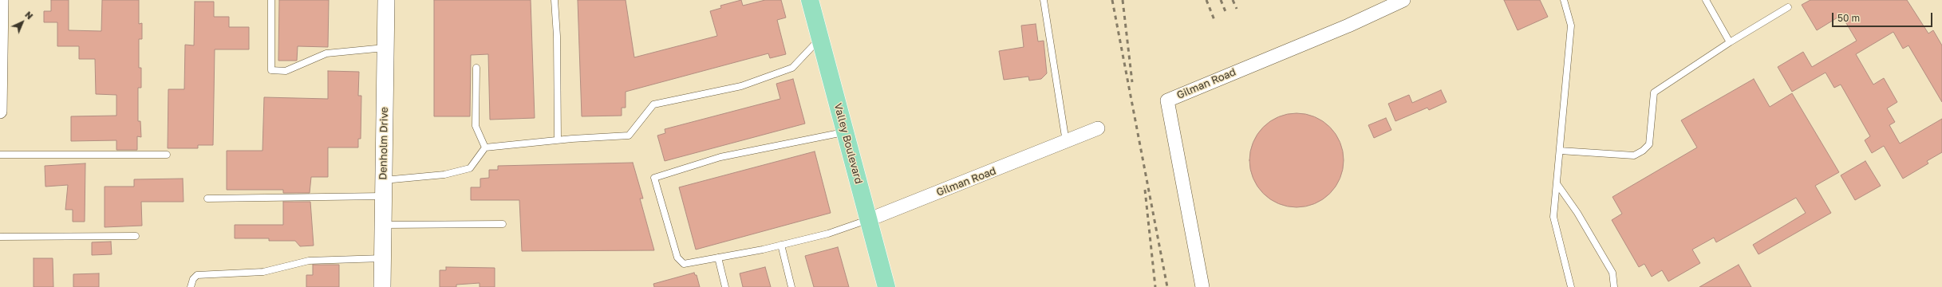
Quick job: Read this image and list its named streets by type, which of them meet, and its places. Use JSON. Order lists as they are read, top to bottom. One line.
{"streets":{"main road":["Valley Boulevard"],"street":["Gilman Road","Denholm Drive"]},"crossings":[["Gilman Road","Valley Boulevard"]],"scale_bar":"50 m","north":"top right"}
